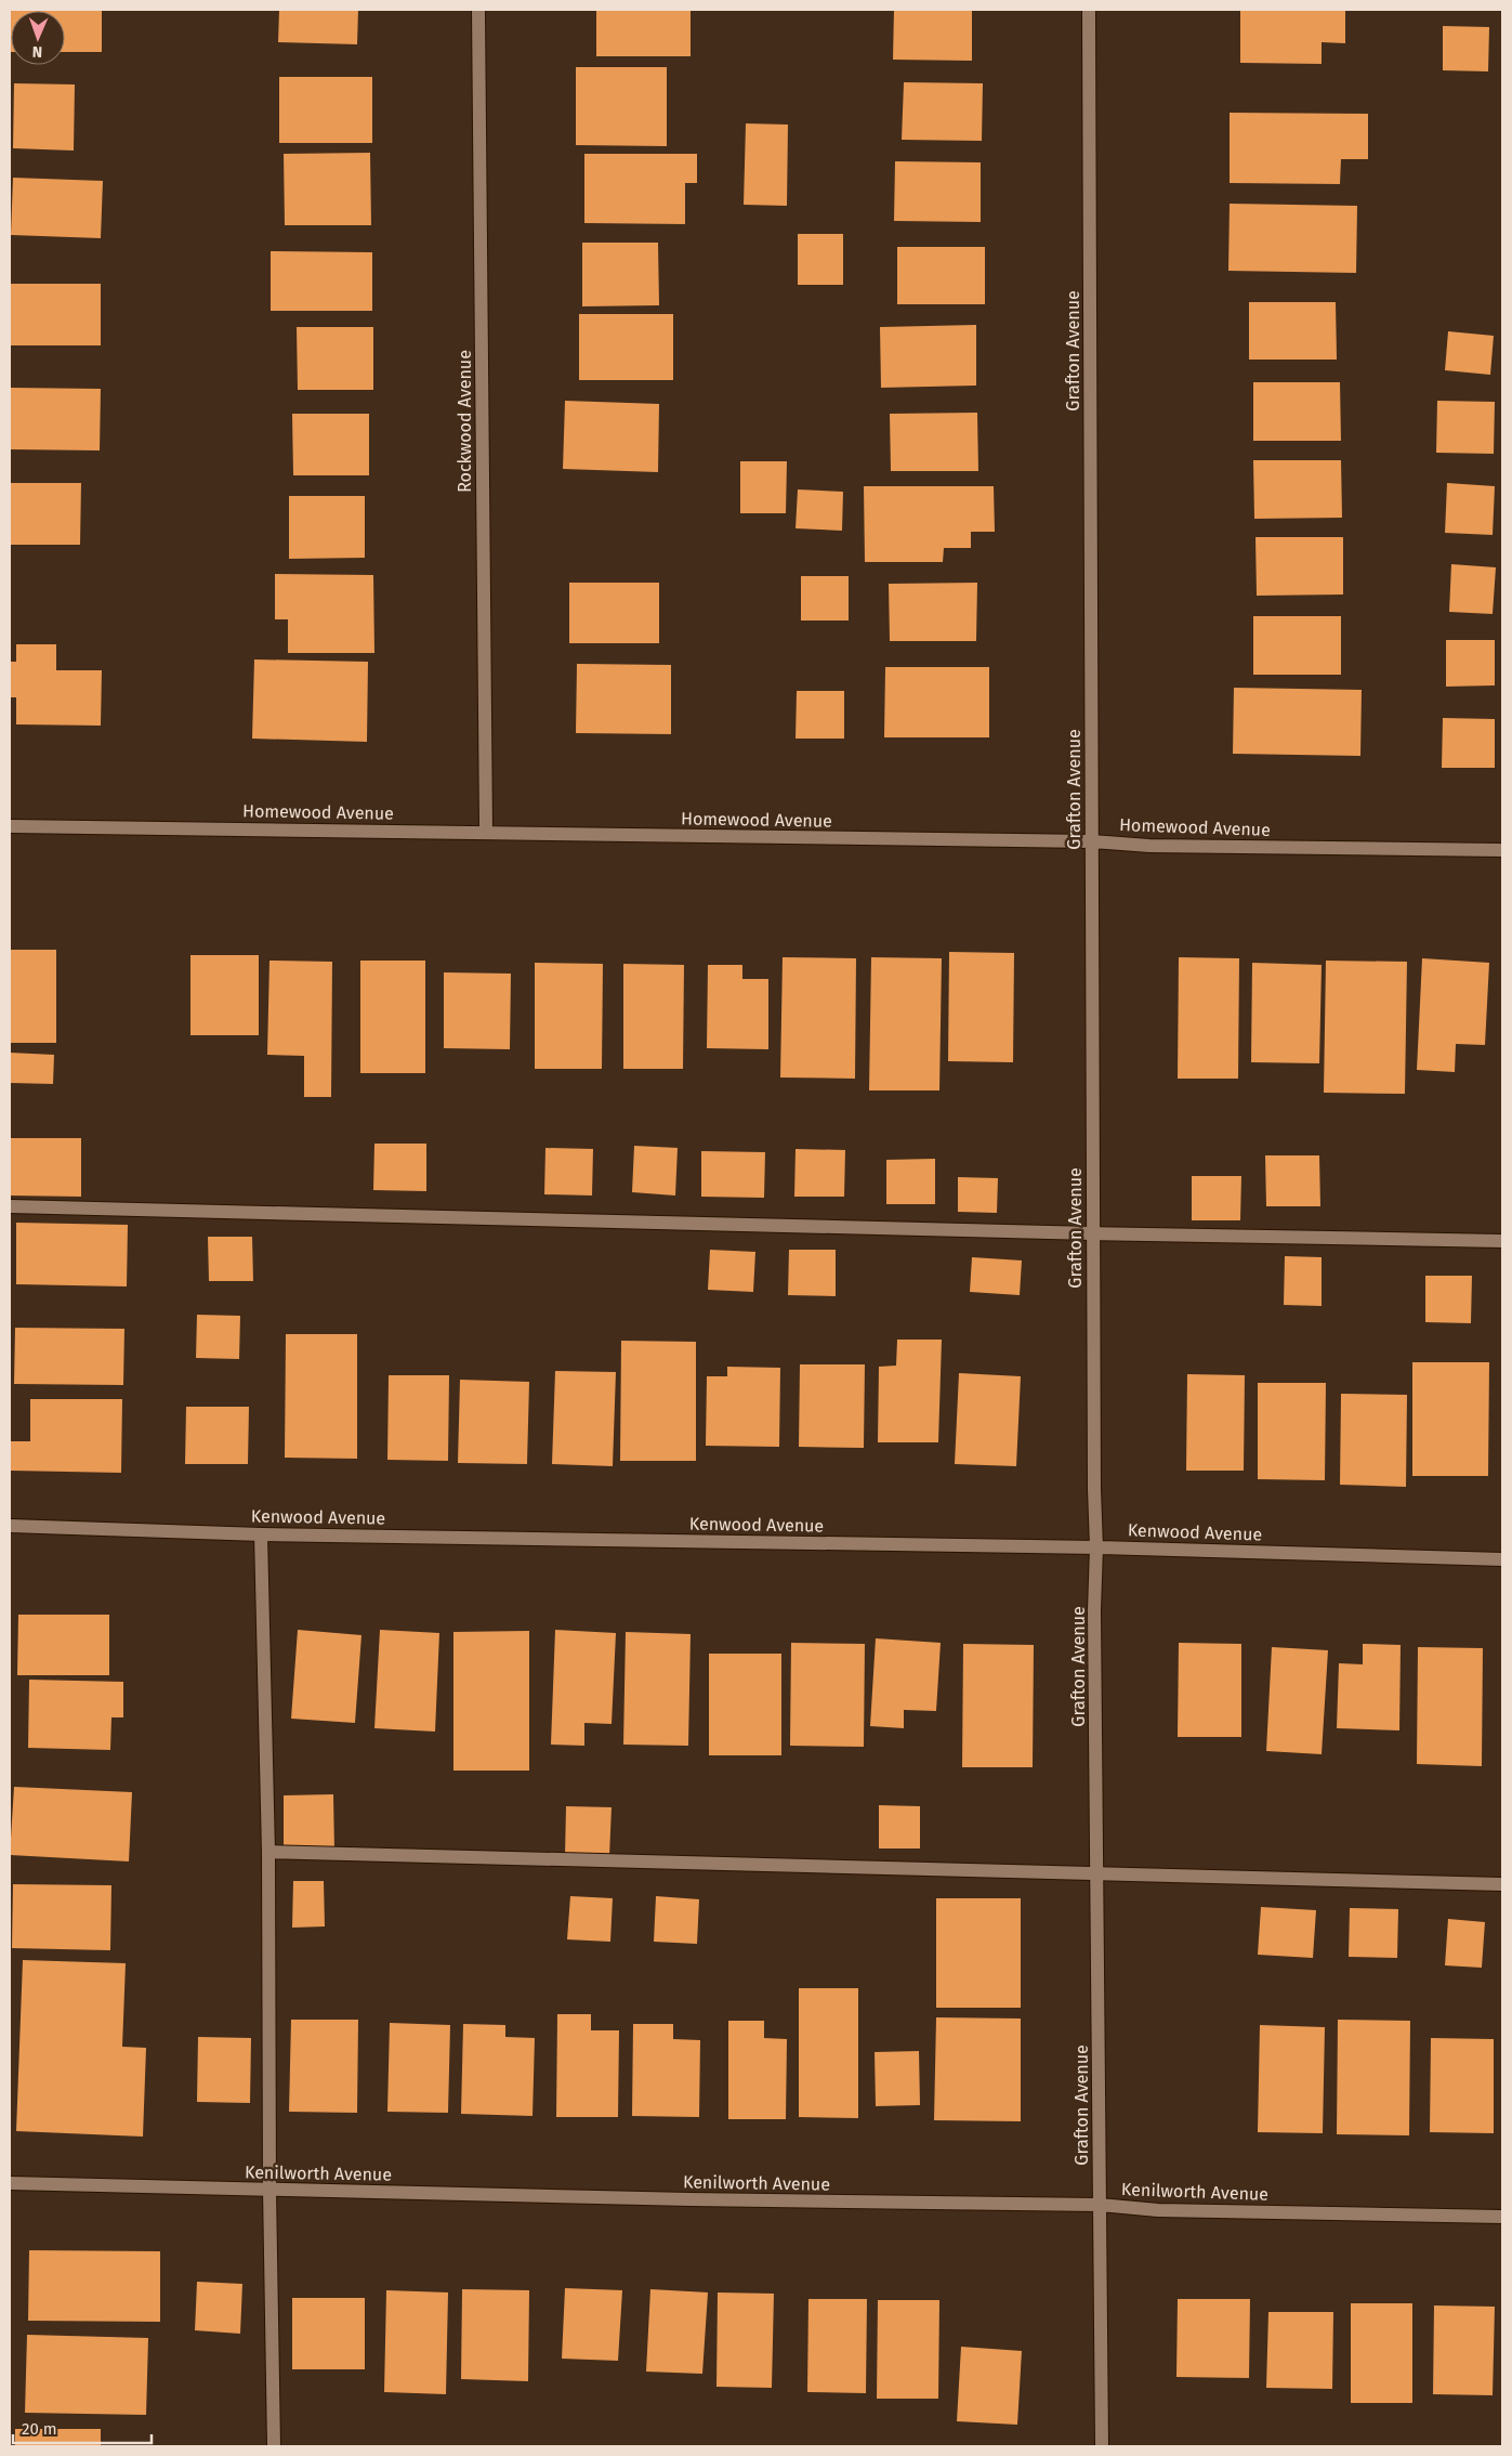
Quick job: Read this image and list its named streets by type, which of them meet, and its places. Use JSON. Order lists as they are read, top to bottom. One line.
{"streets":{"street":["Grafton Avenue","Rockwood Avenue","Homewood Avenue","Kenwood Avenue","Kenilworth Avenue"]},"crossings":[["Grafton Avenue","Homewood Avenue"],["Grafton Avenue","Kenwood Avenue"],["Grafton Avenue","Kenilworth Avenue"],["Rockwood Avenue","Homewood Avenue"]],"scale_bar":"20 m","north":"bottom"}
